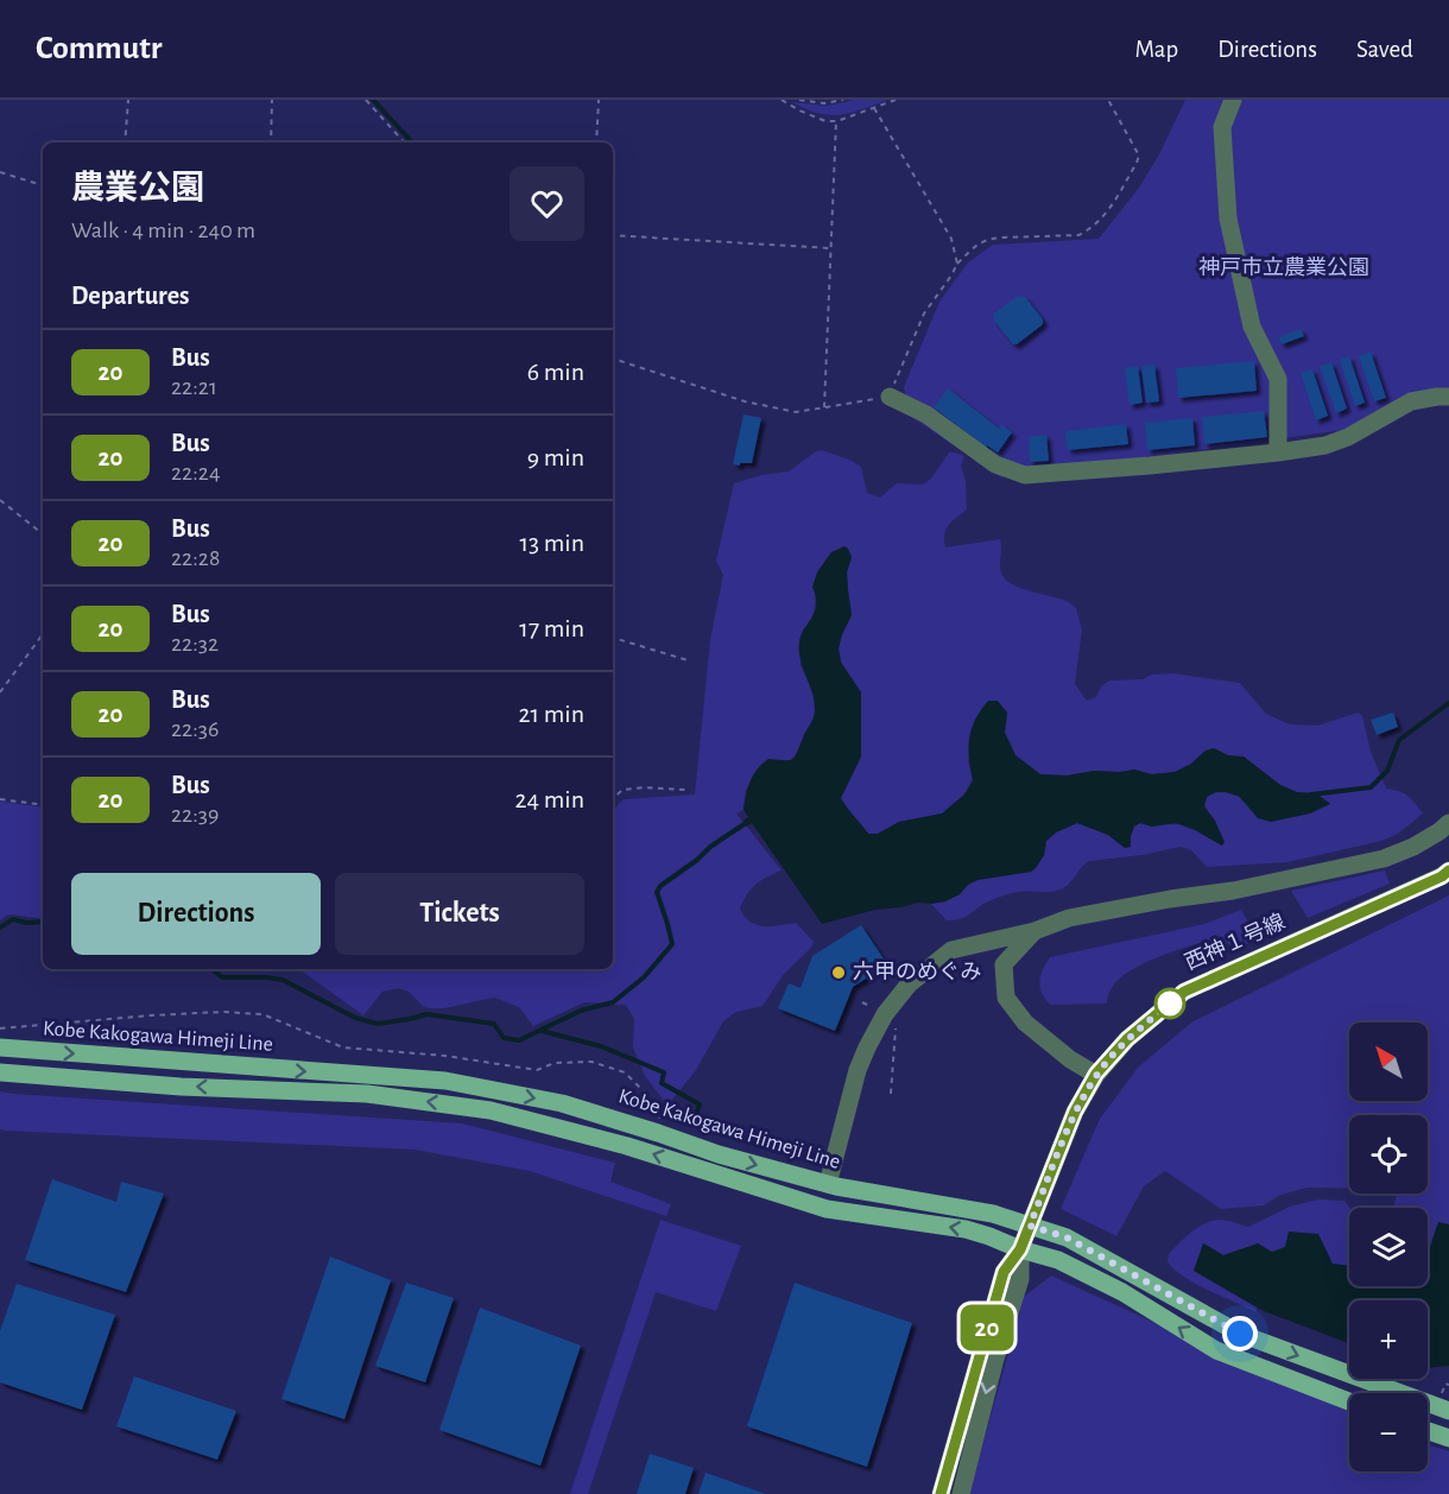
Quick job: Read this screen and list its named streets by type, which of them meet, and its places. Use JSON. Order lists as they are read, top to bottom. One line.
{"streets":{"main road":["Kobe Kakogawa Himeji Line"],"street":["西神１号線"]},"crossings":[["西神１号線","Kobe Kakogawa Himeji Line"]],"parks":["神戸市立農業公園"],"places":["六甲のめぐみ"],"lines":["bus line 20"],"north":"top left","page":{"header":"Commutr","nav":["Map","Directions","Saved"],"on_map":"20","heading":[["農業公園","Walk · 4 min · 240 m"],"Departures"],"list":[{"mark":"20","name":"Bus","note":"22:21","value":"6 min"},{"mark":"20","name":"Bus","note":"22:24","value":"9 min"},{"mark":"20","name":"Bus","note":"22:28","value":"13 min"},{"mark":"20","name":"Bus","note":"22:32","value":"17 min"},{"mark":"20","name":"Bus","note":"22:36","value":"21 min"},{"mark":"20","name":"Bus","note":"22:39","value":"24 min"}],"buttons":["Directions","Tickets"],"map_buttons":["+","−"]}}
